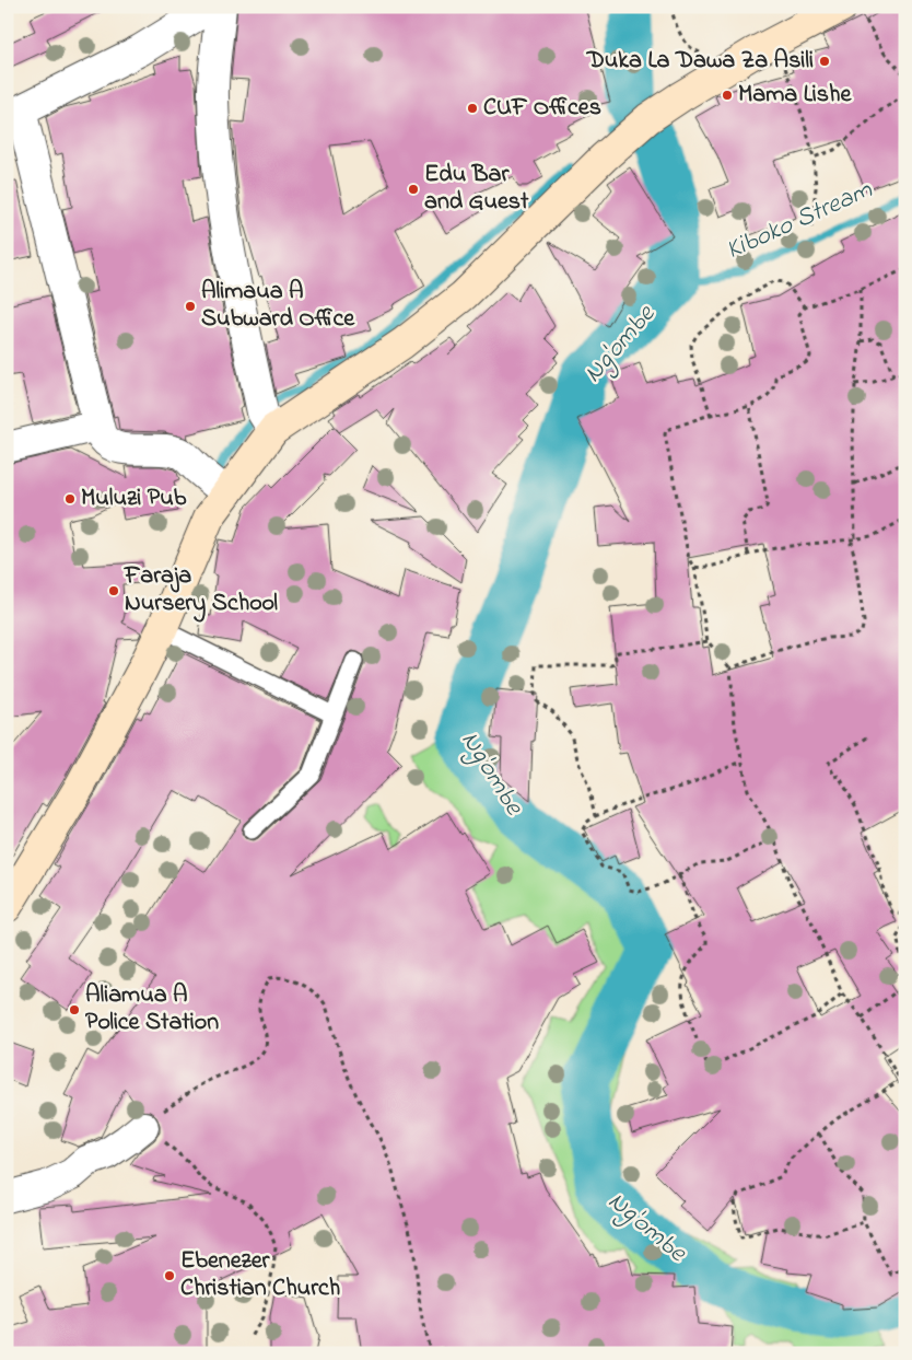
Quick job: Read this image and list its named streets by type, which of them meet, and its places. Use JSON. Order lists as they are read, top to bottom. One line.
{"water":["Kiboko Stream","Ng'ombe"],"places":["Duka La Dawa Za Asili","Mama Lishe","CUF Offices","Edu Bar and Guest","Alimaua A Subward Office","Muluzi Pub","Faraja Nursery School","Aliamua A Police Station","Ebenezer Christian Church"]}
